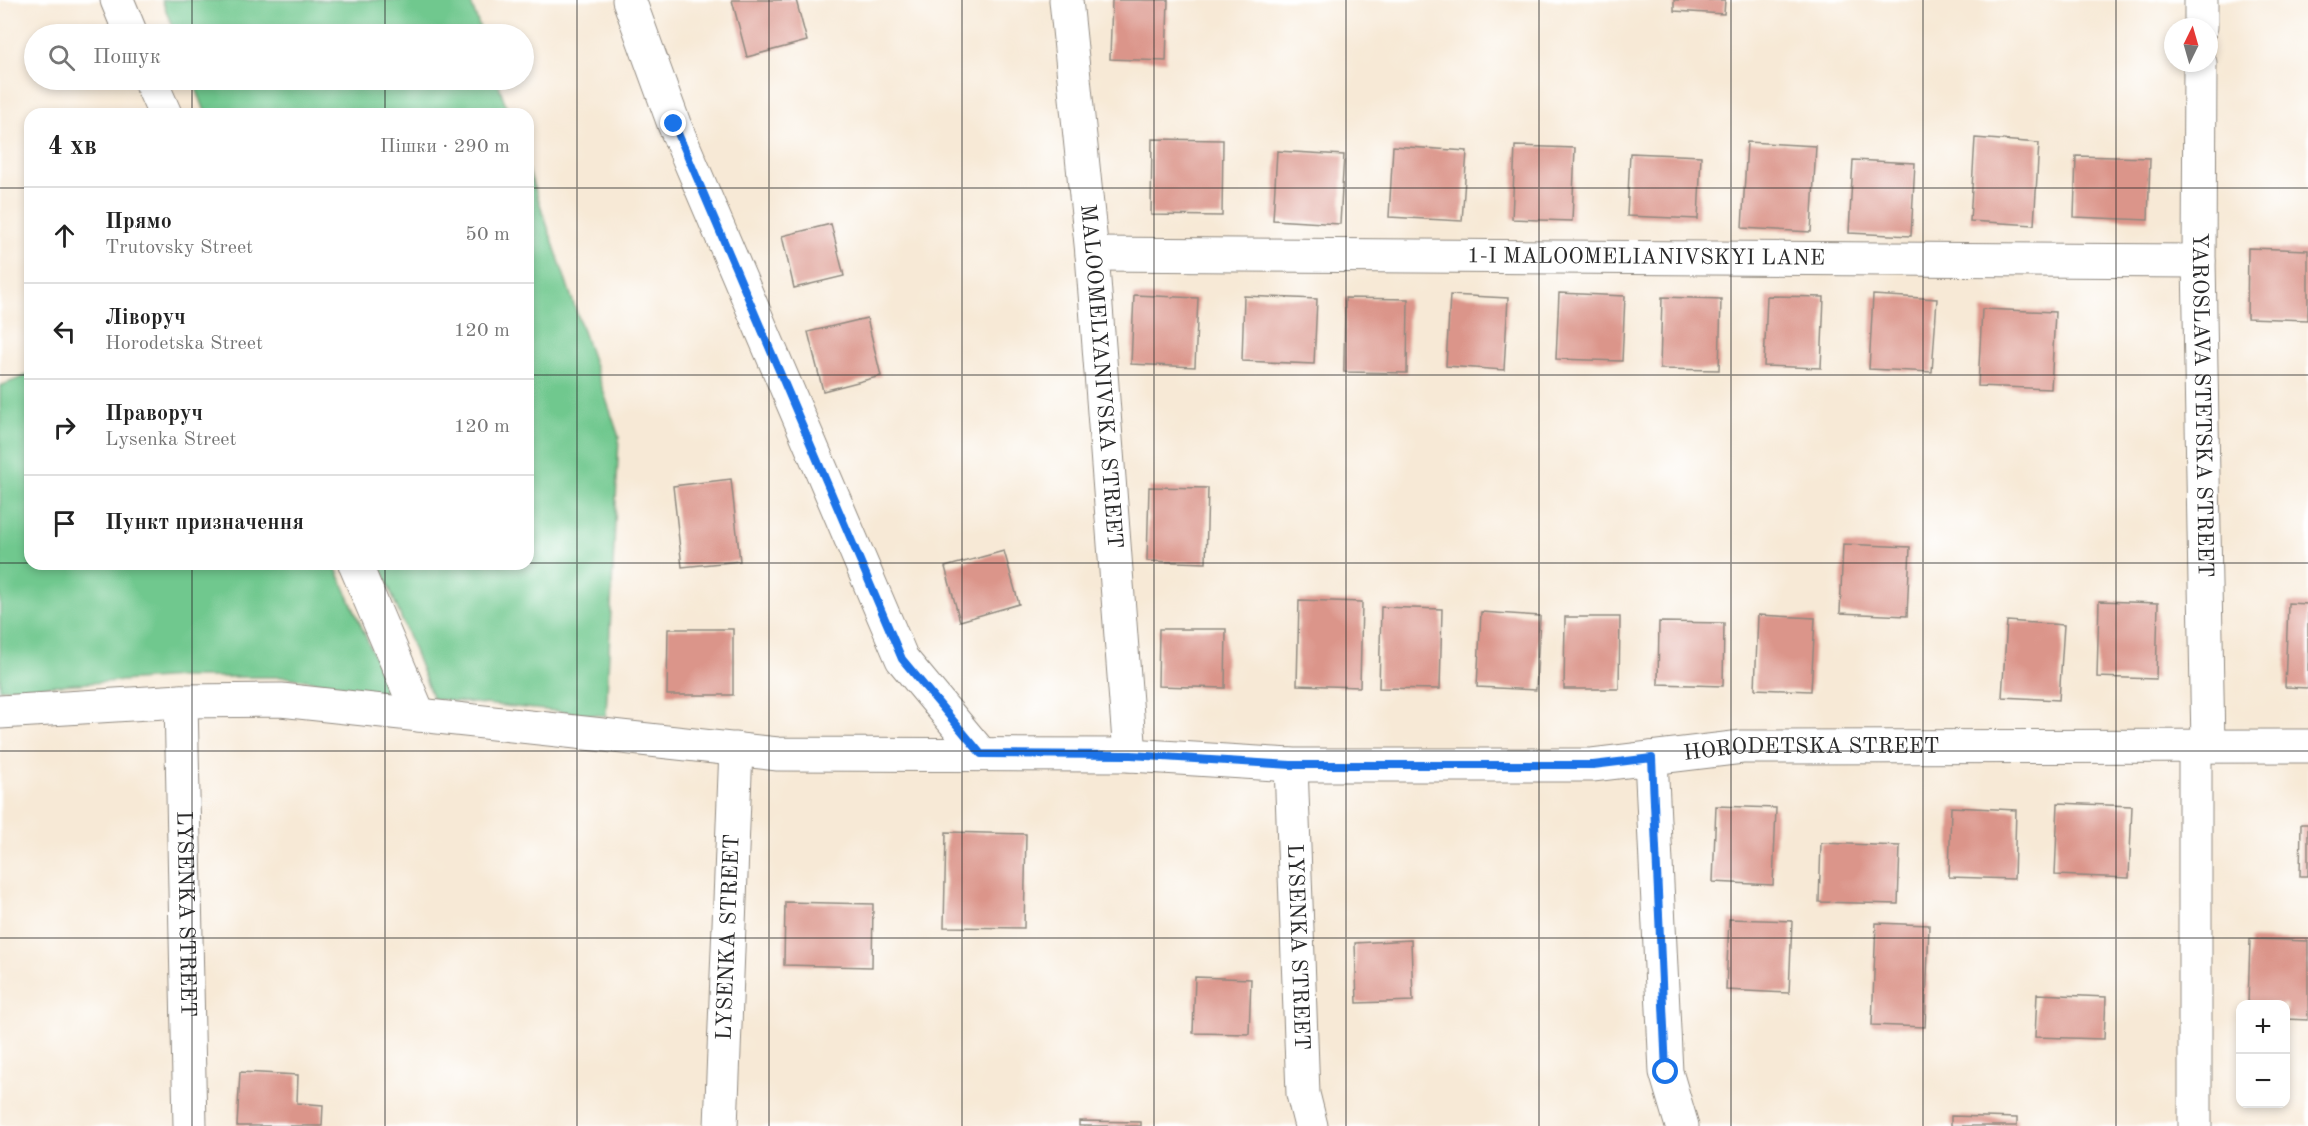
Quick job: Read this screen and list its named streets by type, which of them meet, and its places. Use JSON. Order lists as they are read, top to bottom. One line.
{"streets":{"street":["1-I MALOOMELIANIVSKYI LANE","MALOOMELYANIVSKA STREET","YAROSLAVA STETSKA STREET","HORODETSKA STREET","LYSENKA STREET"]},"crossings":[["1-I MALOOMELIANIVSKYI LANE","MALOOMELYANIVSKA STREET"],["1-I MALOOMELIANIVSKYI LANE","YAROSLAVA STETSKA STREET"],["MALOOMELYANIVSKA STREET","HORODETSKA STREET"],["YAROSLAVA STETSKA STREET","HORODETSKA STREET"],["HORODETSKA STREET","LYSENKA STREET"]],"north":"top","page":{"search":"Пошук","heading":["4 хв","Пішки · 290 m"],"list":[["Прямо","Trutovsky Street","50 m"],["Ліворуч","Horodetska Street","120 m"],["Праворуч","Lysenka Street","120 m"],"Пункт призначення"],"map_buttons":["+","−"]}}
